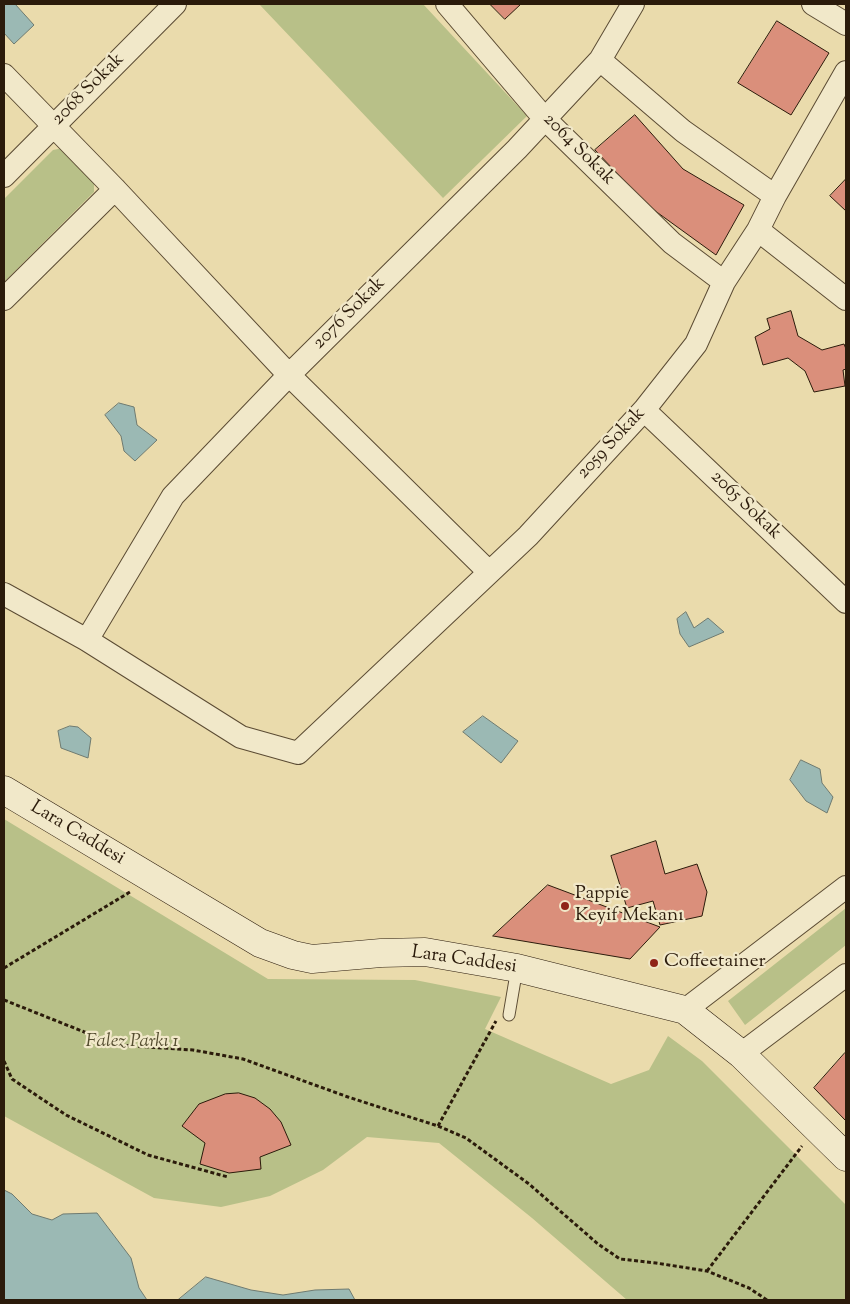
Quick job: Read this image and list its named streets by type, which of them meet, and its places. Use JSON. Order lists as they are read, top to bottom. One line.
{"streets":{"street":["2068 Sokak","2064 Sokak","2076 Sokak","2059 Sokak","2065 Sokak","Lara Caddesi"]},"crossings":[["2064 Sokak","2076 Sokak"],["2064 Sokak","2059 Sokak"],["2076 Sokak","2059 Sokak"],["2059 Sokak","2065 Sokak"]],"parks":["Falez Parkı 1"],"places":["Pappie Keyif Mekanı","Coffeetainer"]}
